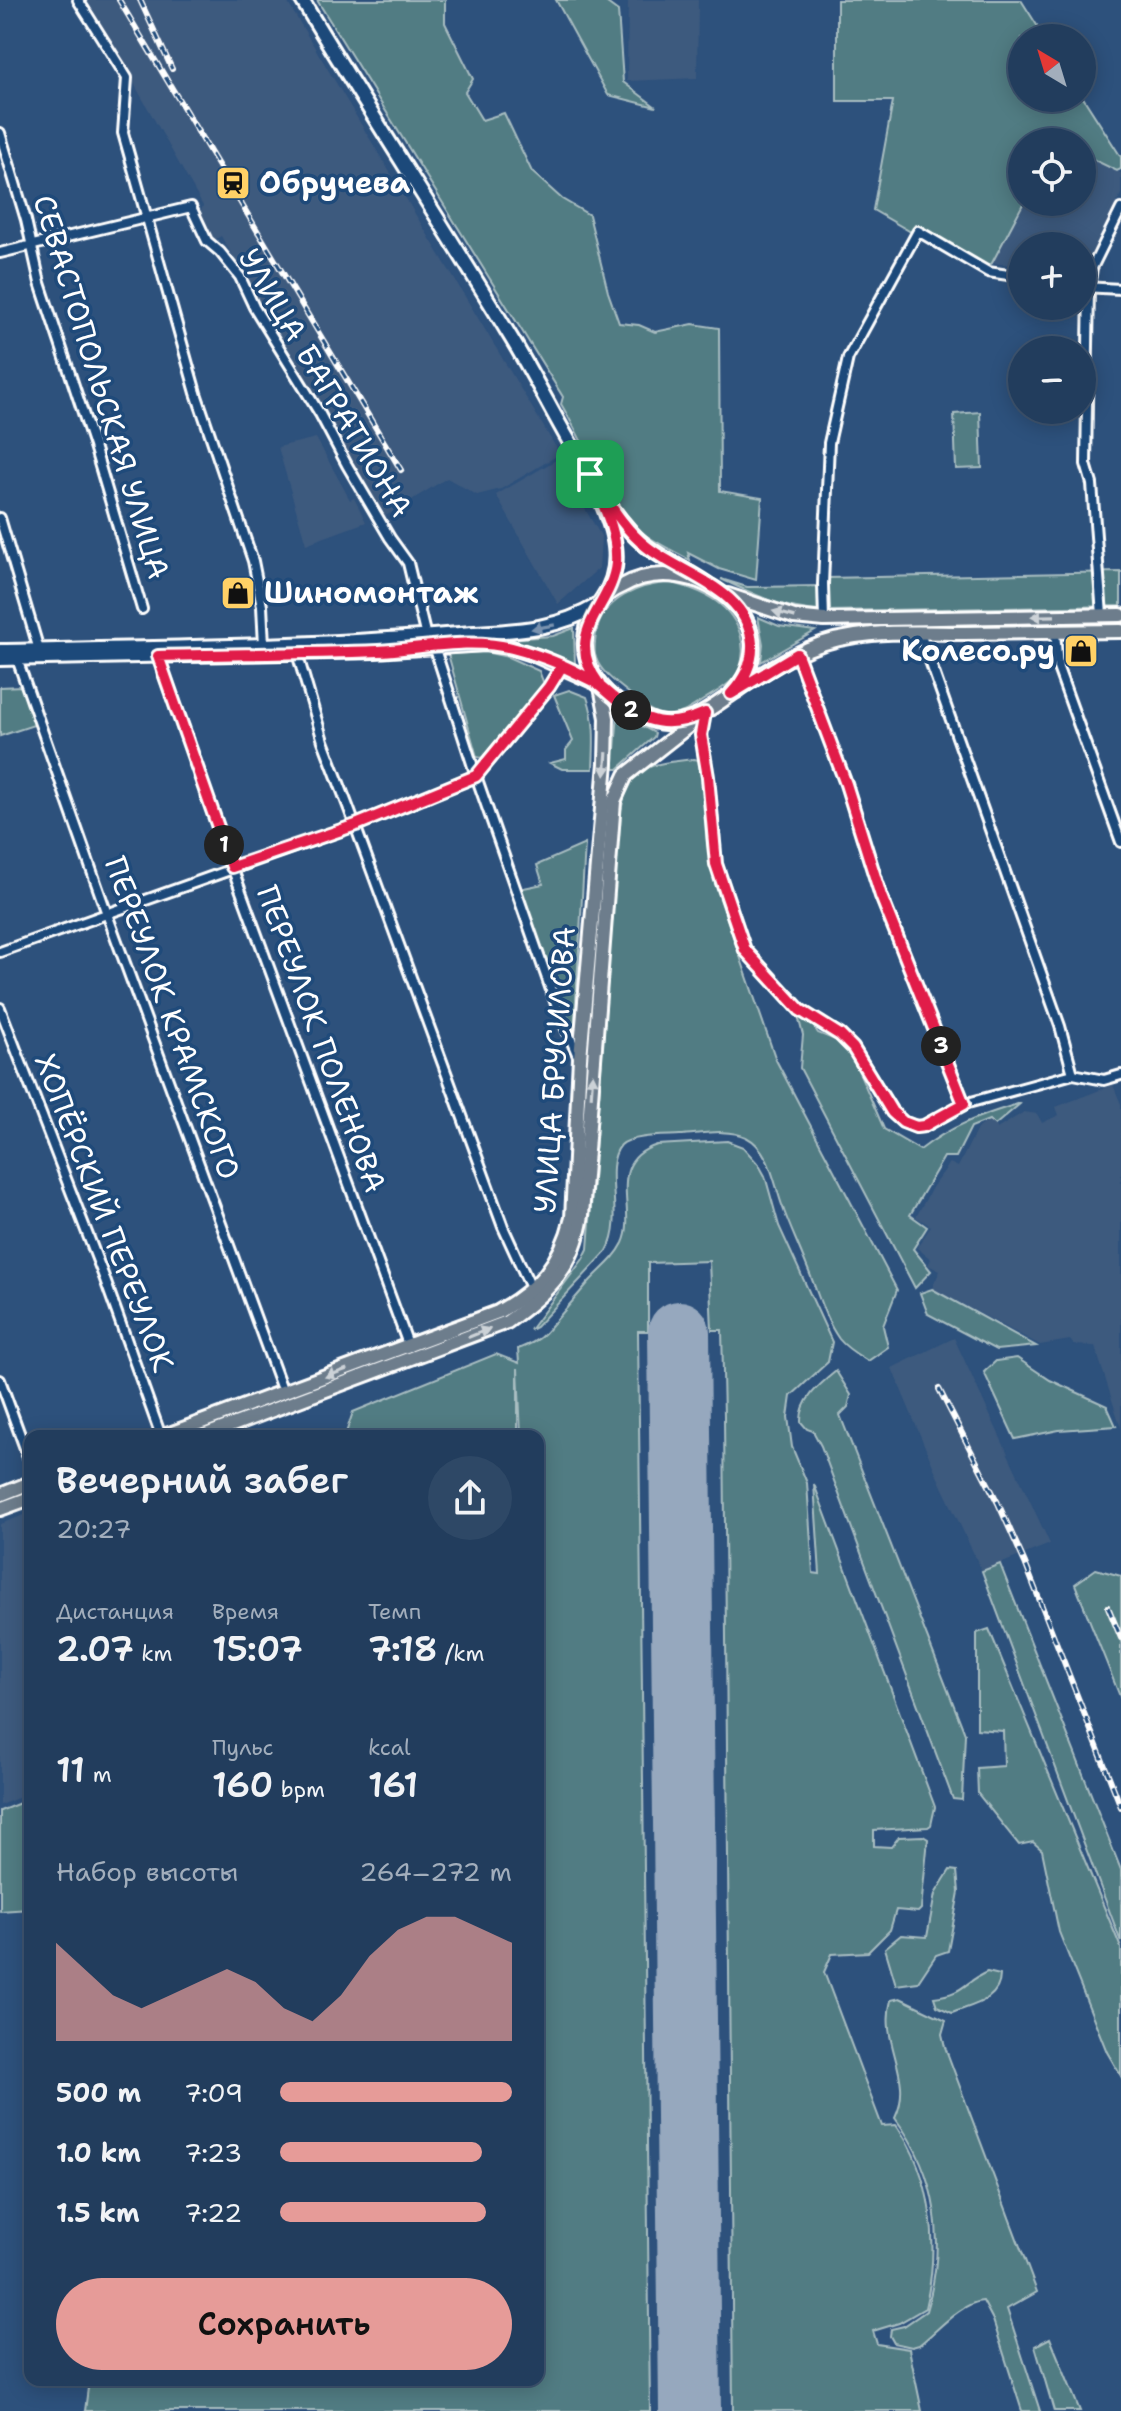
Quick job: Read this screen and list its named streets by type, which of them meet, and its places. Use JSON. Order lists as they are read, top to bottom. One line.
{"streets":{"main road":["УЛИЦА БРУСИЛОВА"],"street":["УЛИЦА БАГРАТИОНА","СЕВАСТОПОЛЬСКАЯ УЛИЦА","ПЕРЕУЛОК КРАМСКОГО","ПЕРЕУЛОК ПОЛЕНОВА","ХОПЁРСКИЙ ПЕРЕУЛОК"]},"crossings":[["УЛИЦА БАГРАТИОНА","СЕВАСТОПОЛЬСКАЯ УЛИЦА"],["ПЕРЕУЛОК КРАМСКОГО","УЛИЦА БРУСИЛОВА"],["ПЕРЕУЛОК ПОЛЕНОВА","УЛИЦА БРУСИЛОВА"]],"places":{"station":["Обручева"],"shop":["Шиномонтаж","Колесо.ру"]},"north":"top left","page":{"map_buttons":["+","−"],"pins":["2","1","3"],"heading":["Вечерний забег","20:27"],"stats":[["Дистанция","2.07 km"],["Время","15:07"],["Темп","7:18 /km"],["11 m"],["Пульс","160 bpm"],["kcal","161"]],"chart":["Набор высоты","264–272 m"],"list":[{"name":"500 m","note":"7:09"},{"name":"1.0 km","note":"7:23"},{"name":"1.5 km","note":"7:22"}],"buttons":"Сохранить"}}
